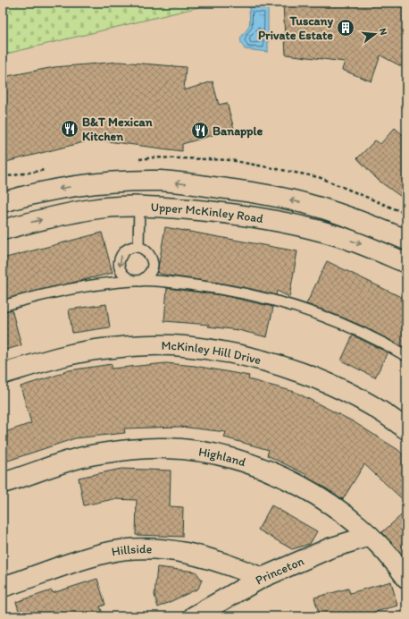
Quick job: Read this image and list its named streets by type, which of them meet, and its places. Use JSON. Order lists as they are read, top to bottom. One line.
{"streets":{"street":["Upper McKinley Road","McKinley Hill Drive","Highland","Hillside","Princeton"]},"crossings":[["Highland","Princeton"],["Hillside","Princeton"]],"places":{"building":["Tuscany Private Estate"],"restaurant":["B&T Mexican Kitchen","Banapple"]},"north":"right"}
